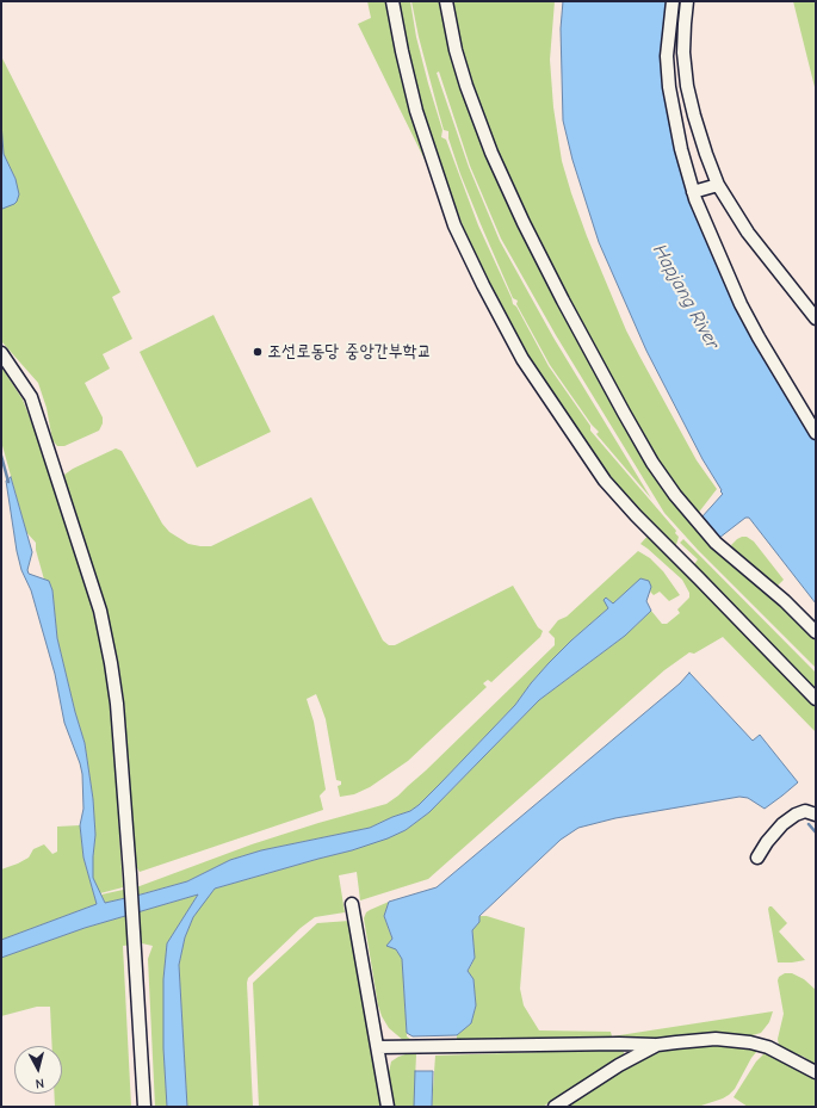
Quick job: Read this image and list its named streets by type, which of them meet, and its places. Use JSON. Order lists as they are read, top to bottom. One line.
{"water":["Hapjang River"],"places":["조선로동당 중앙간부학교"],"north":"bottom"}
